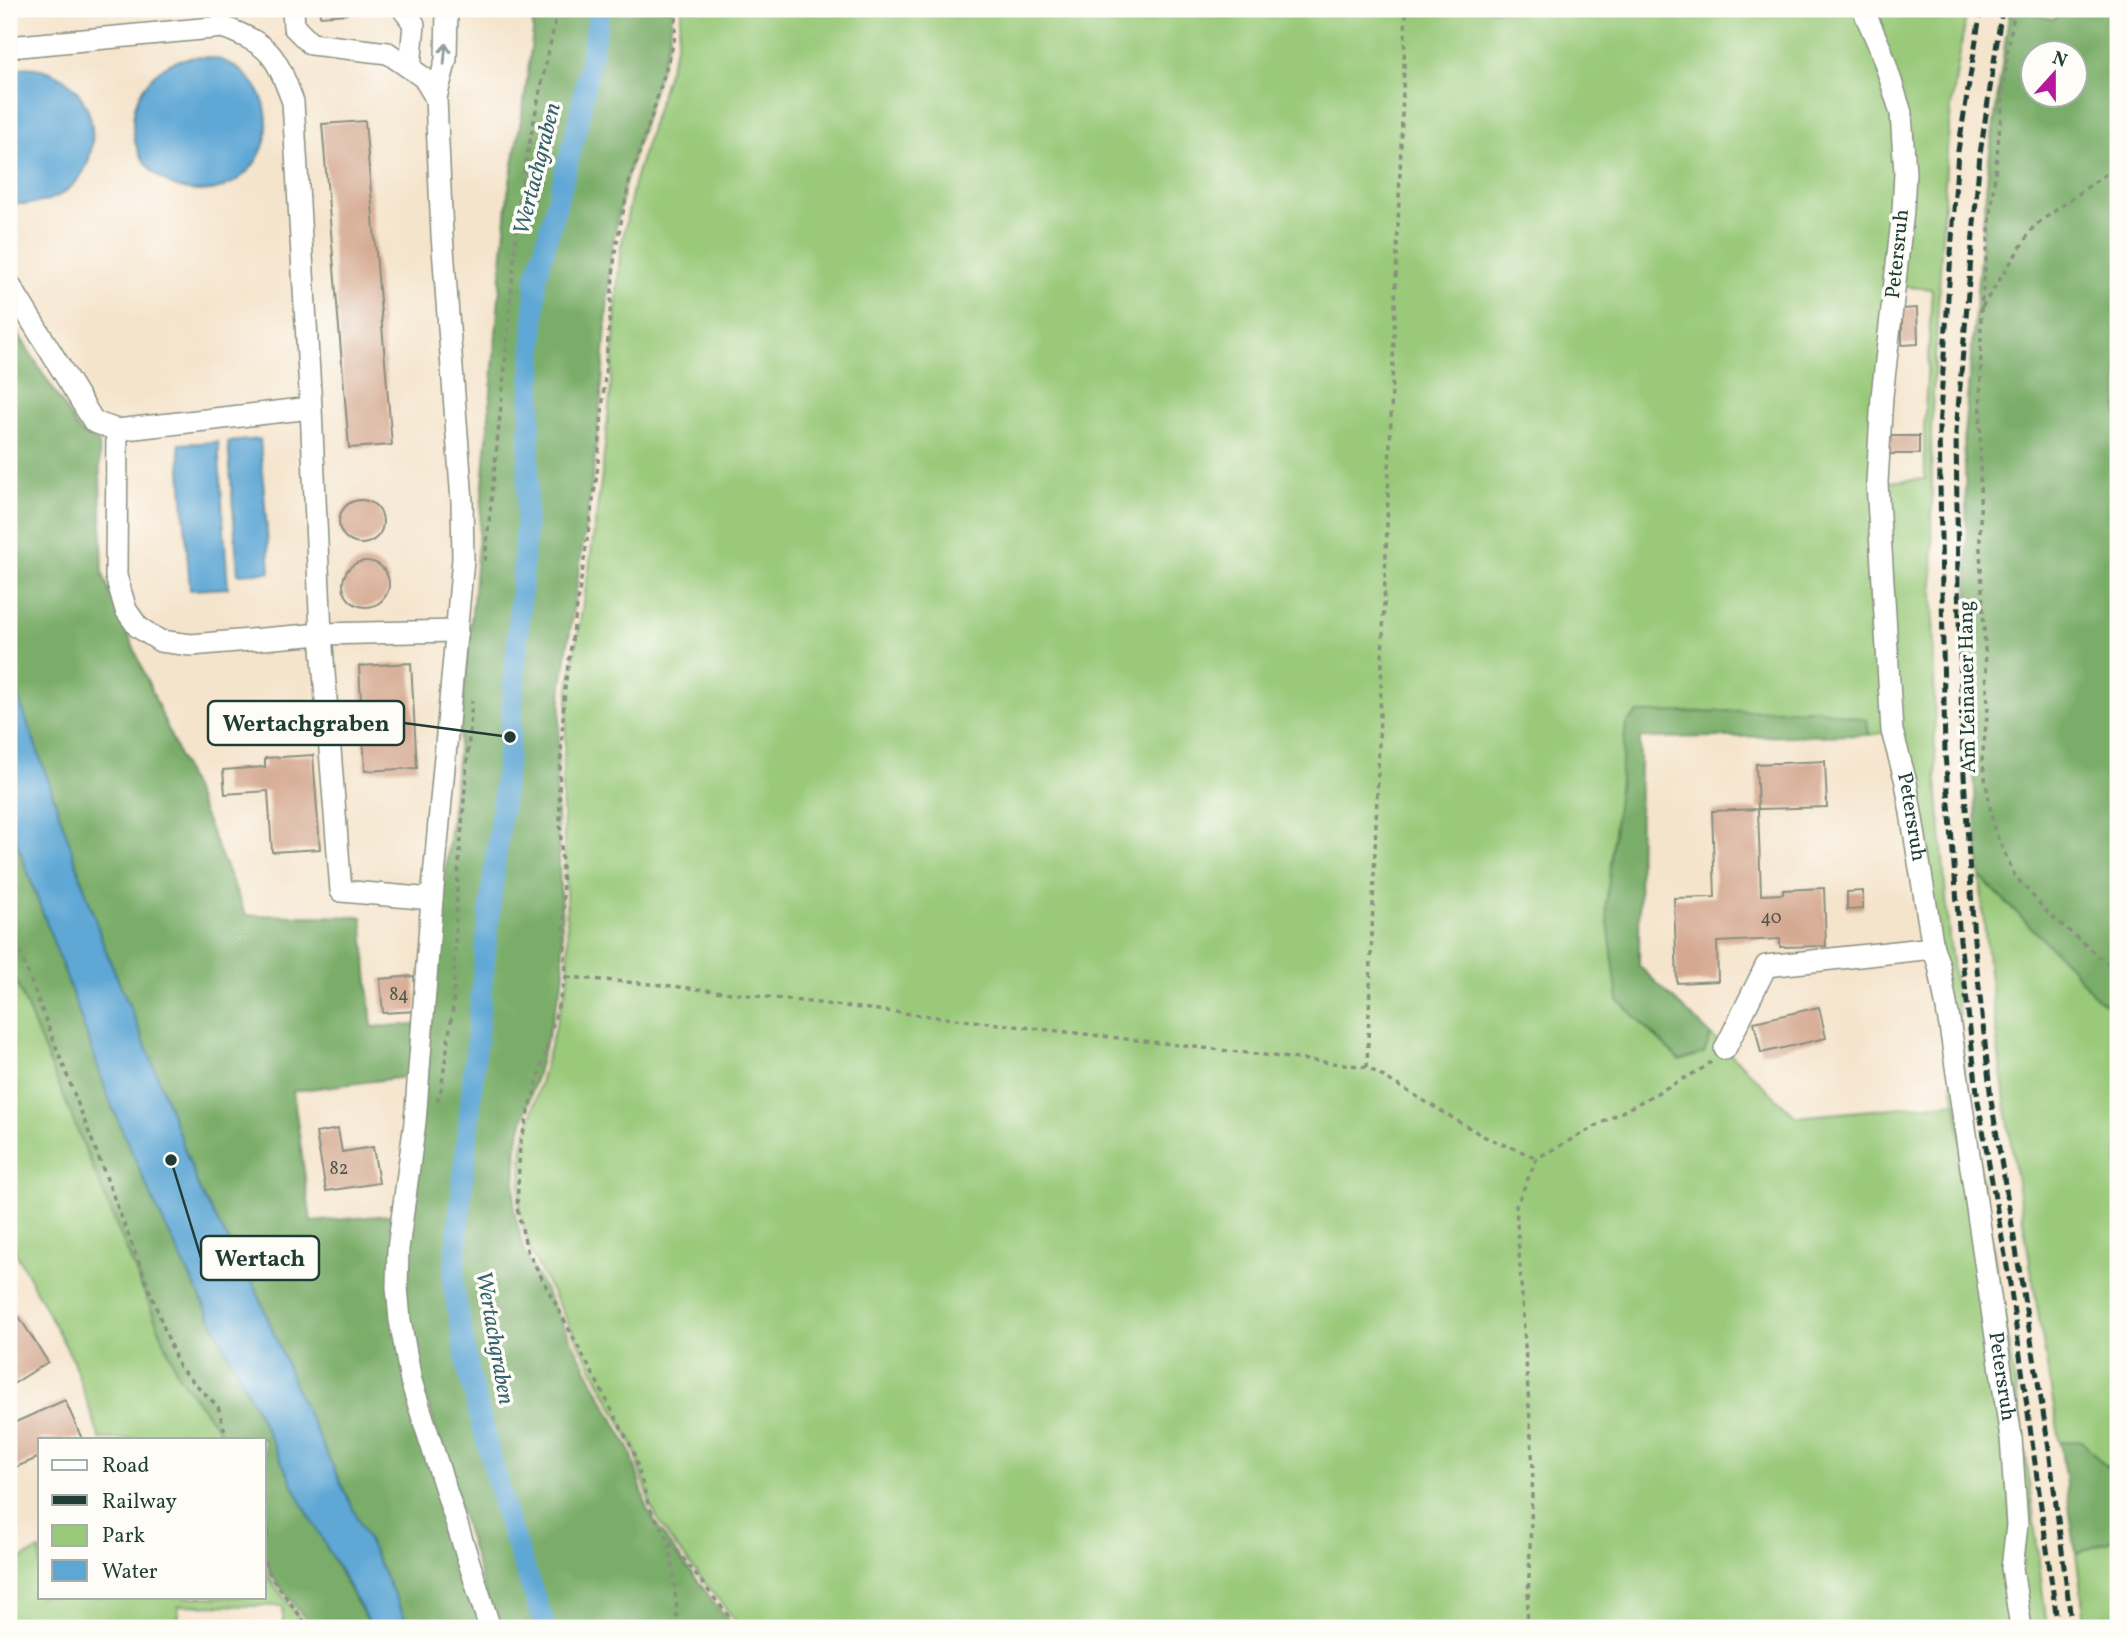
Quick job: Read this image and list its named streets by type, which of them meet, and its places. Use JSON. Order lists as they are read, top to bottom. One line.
{"streets":{"lane":["Petersruh"],"path":["Am Leinauer Hang"]},"water":["Wertachgraben"],"places":["Wertachgraben","Wertach"],"house_numbers":["40","84","82"],"legend":["Road","Railway","Park","Water"],"north":"top"}
